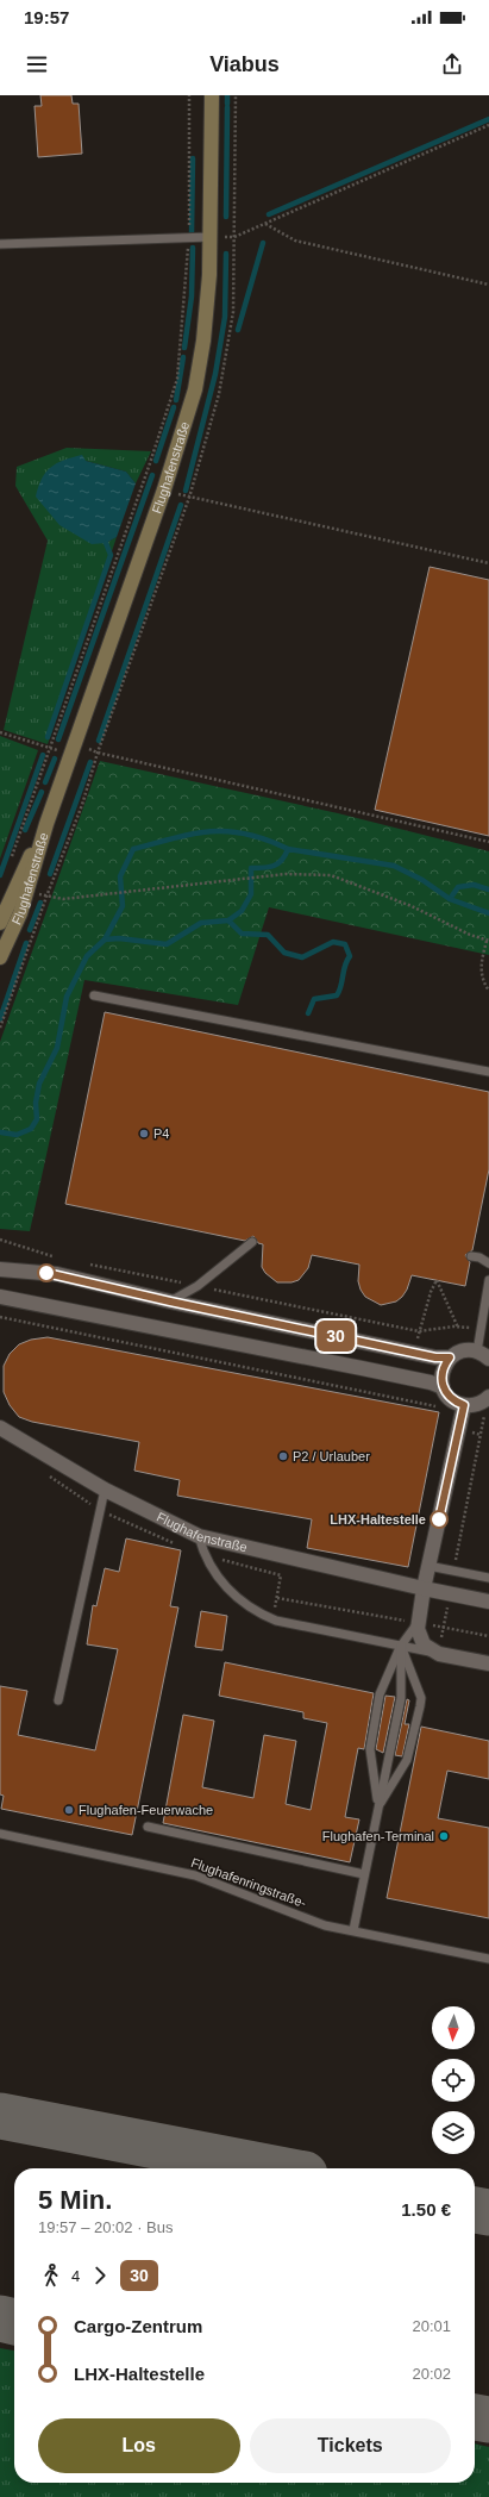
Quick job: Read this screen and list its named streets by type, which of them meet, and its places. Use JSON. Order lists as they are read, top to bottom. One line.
{"streets":{"main road":["Flughafenstraße"],"lane":["Flughafenringstraße-"]},"places":["P4","P2 / Urlauber","LHX-Haltestelle","Flughafen-Feuerwache","Flughafen-Terminal"],"lines":["bus line 30"],"north":"bottom","page":{"status":"19:57","header":"Viabus","on_map":"30","heading":["5 Min.","19:57 – 20:02 · Bus","1.50 €"],"legs":["4","30"],"list":[{"name":"Cargo-Zentrum","value":"20:01"},{"name":"LHX-Haltestelle","value":"20:02"}],"buttons":["Los","Tickets"]}}
